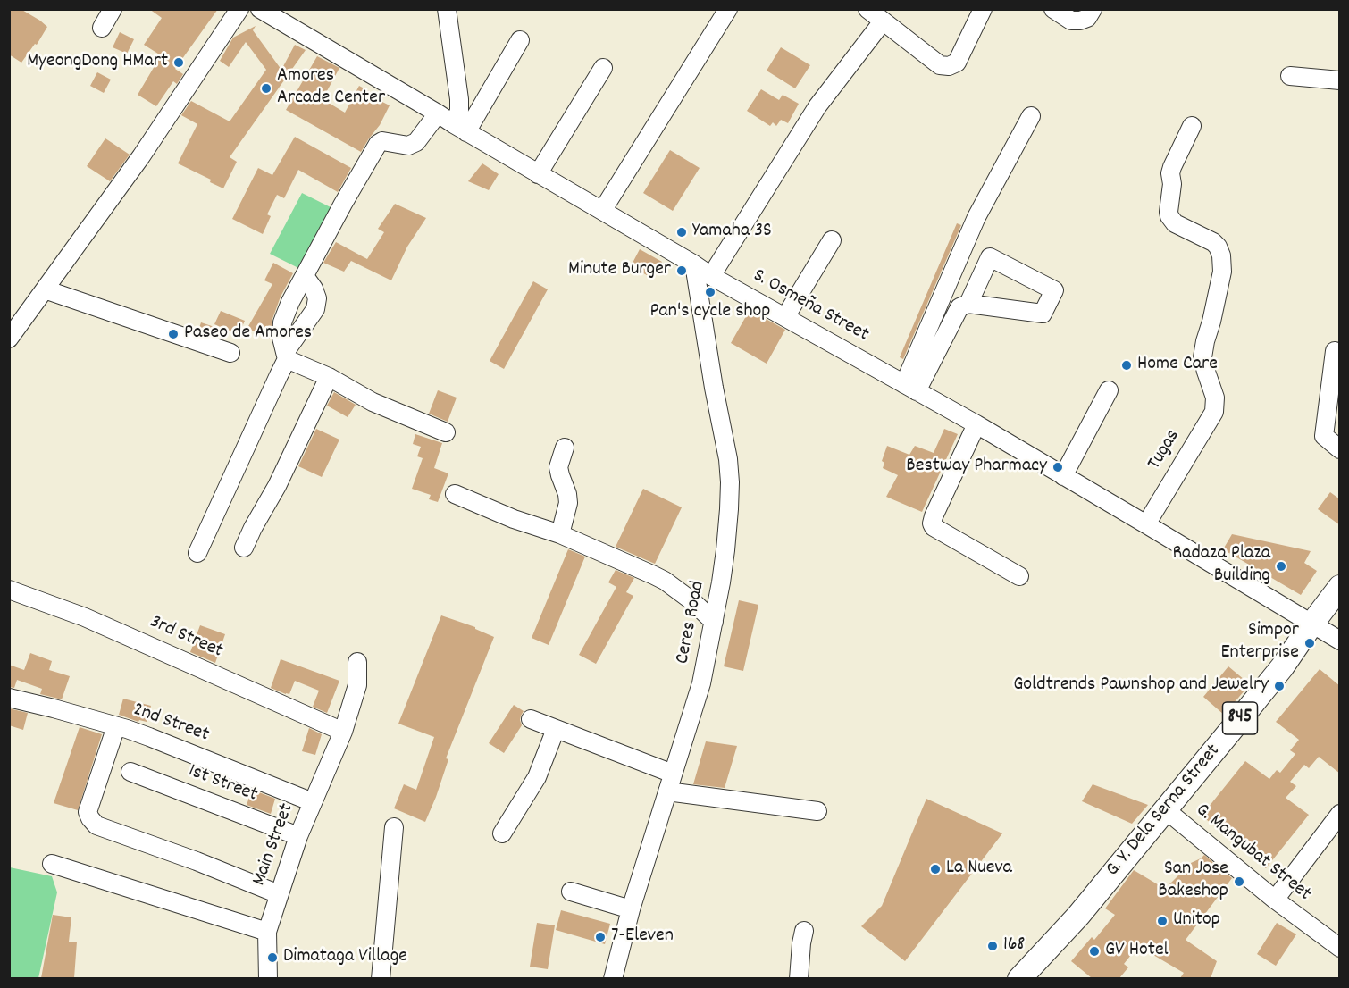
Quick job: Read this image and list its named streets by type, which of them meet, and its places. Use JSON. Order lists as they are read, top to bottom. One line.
{"streets":{"main road":["845","G. Y. Dela Serna Street"],"street":["S. Osmeña Street","Tugas","Ceres Road","3rd Street","2nd Street","1st Street","Main Street","G. Mangubat Street"]},"crossings":[["S. Osmeña Street","Tugas"],["S. Osmeña Street","Ceres Road"],["S. Osmeña Street","G. Y. Dela Serna Street"],["3rd Street","Main Street"],["2nd Street","Main Street"],["1st Street","Main Street"],["G. Y. Dela Serna Street","G. Mangubat Street"]],"places":["MyeongDong HMart","Amores Arcade Center","Yamaha 3S","Minute Burger","Pan's cycle shop","Paseo de Amores","Home Care","Bestway Pharmacy","Radaza Plaza Building","Simpor Enterprise","Goldtrends Pawnshop and Jewelry","La Nueva","San Jose Bakeshop","Unitop","7-Eleven","168","GV Hotel","Dimataga Village"]}
